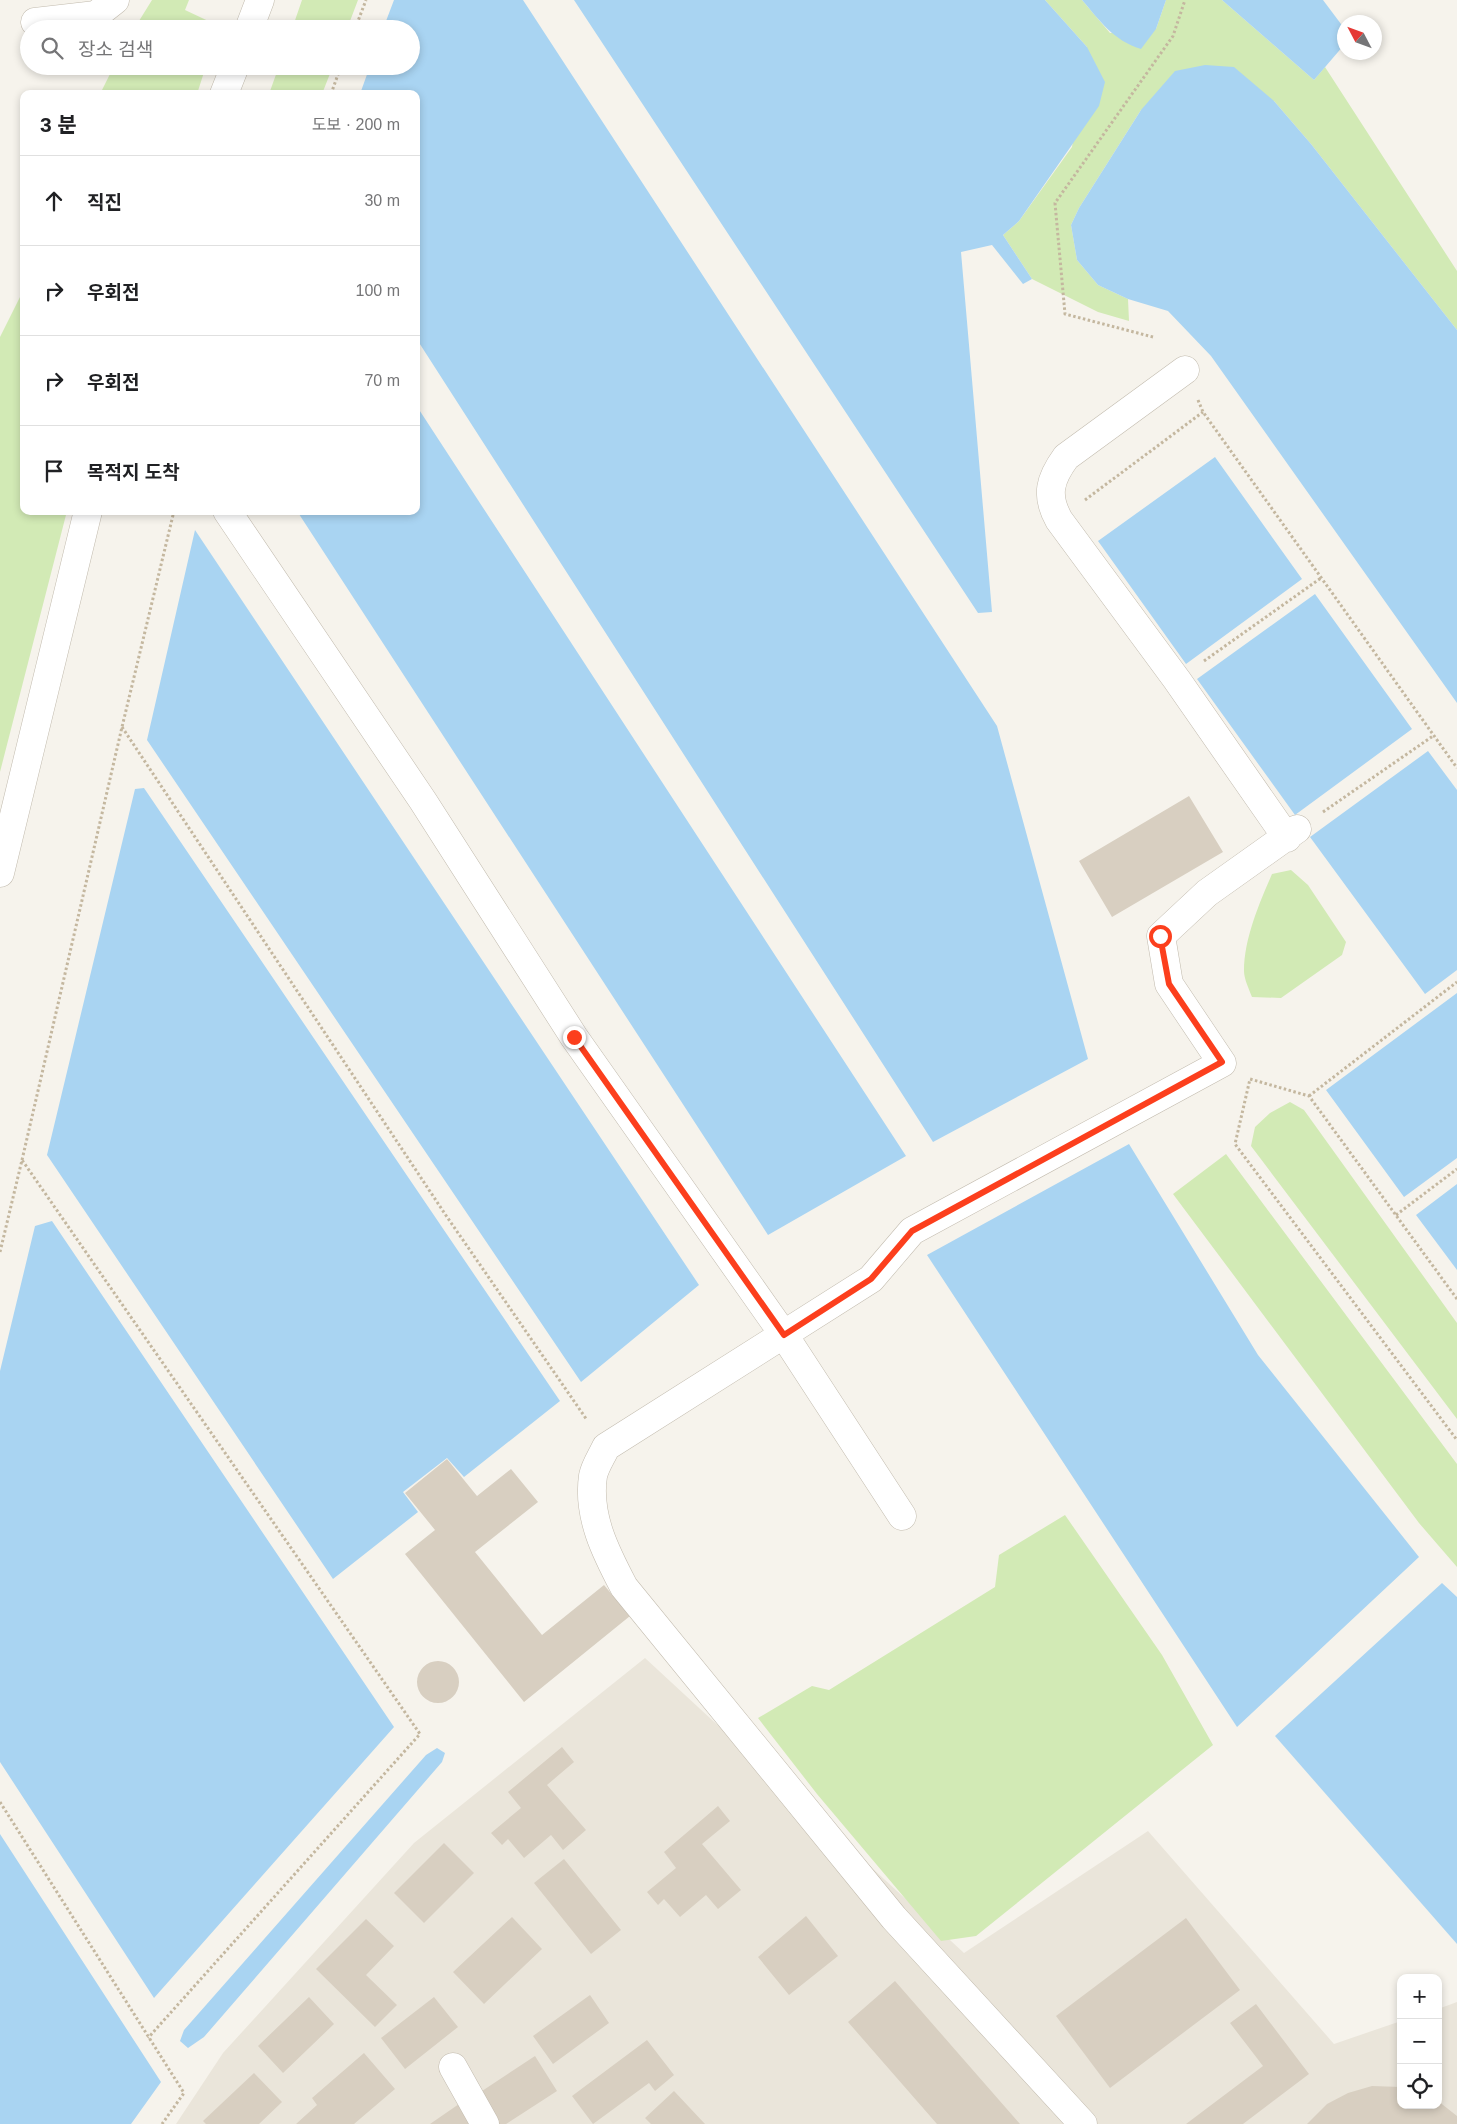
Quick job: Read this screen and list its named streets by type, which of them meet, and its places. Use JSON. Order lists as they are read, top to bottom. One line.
{"north":"top left","page":{"search":"장소 검색","heading":["3 분","도보 · 200 m"],"list":[["직진","30 m"],["우회전","100 m"],["우회전","70 m"],"목적지 도착"],"map_buttons":["+","−"]}}
